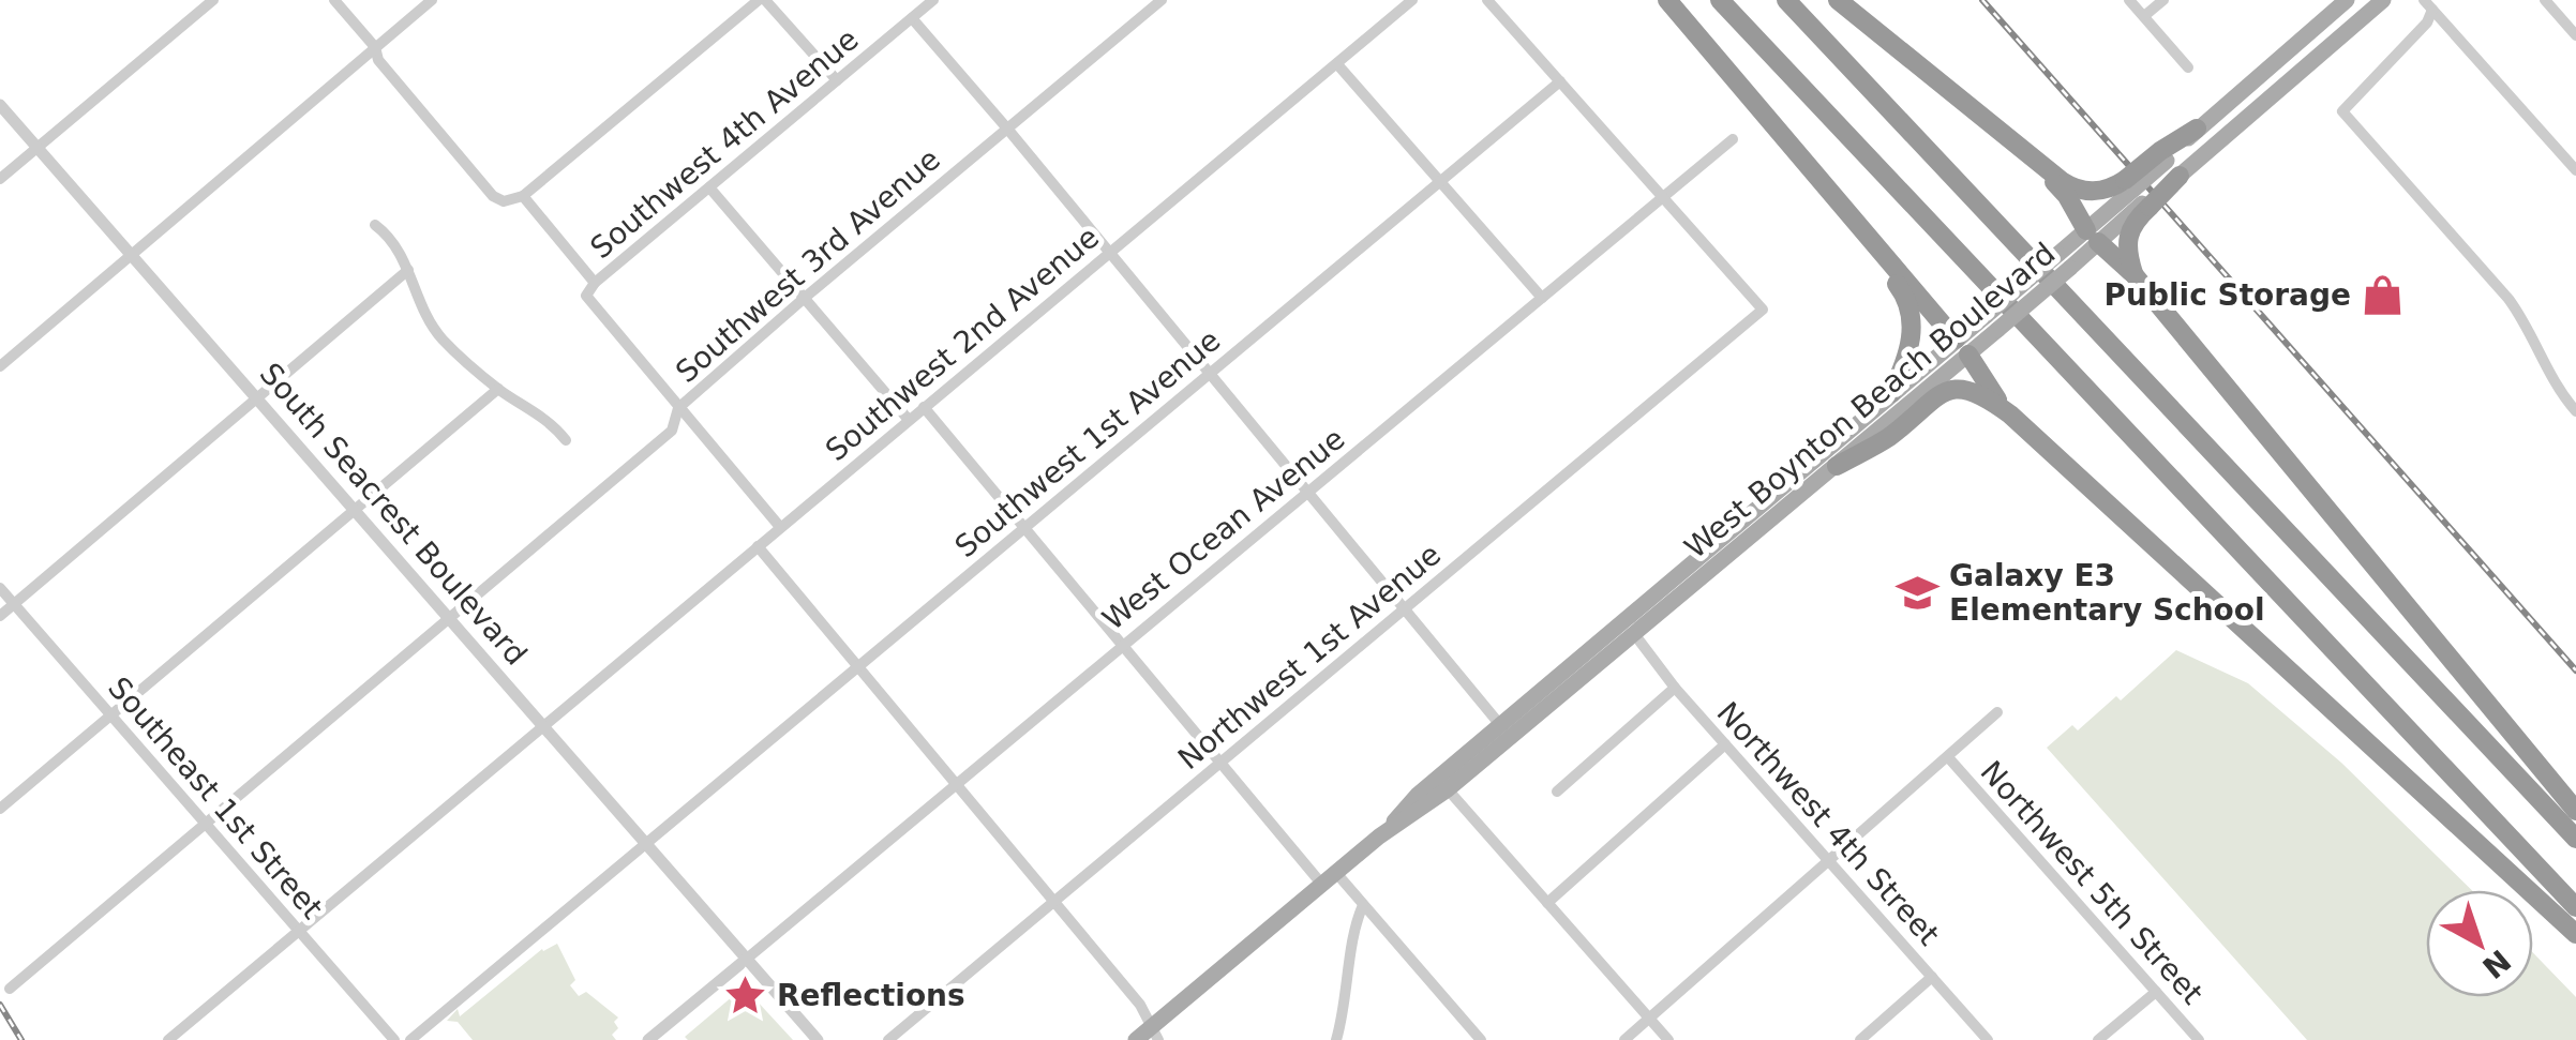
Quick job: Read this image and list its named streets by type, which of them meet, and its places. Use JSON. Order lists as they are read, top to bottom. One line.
{"streets":{"main road":["West Boynton Beach Boulevard"],"street":["Southwest 4th Avenue","Southwest 3rd Avenue","Southwest 2nd Avenue","Southwest 1st Avenue","South Seacrest Boulevard","West Ocean Avenue","Northwest 1st Avenue","Southeast 1st Street","Northwest 4th Street","Northwest 5th Street"]},"crossings":[["Southwest 3rd Avenue","South Seacrest Boulevard"],["Southwest 3rd Avenue","Southeast 1st Street"],["Southwest 2nd Avenue","South Seacrest Boulevard"],["Southwest 2nd Avenue","Southeast 1st Street"],["West Boynton Beach Boulevard","Northwest 4th Street"],["Southwest 1st Avenue","South Seacrest Boulevard"],["South Seacrest Boulevard","West Ocean Avenue"],["West Ocean Avenue","Northwest 1st Avenue"]],"places":{"shop":["Public Storage"],"school or university":["Galaxy E3 Elementary School"],"place":["Reflections"]},"north":"bottom right"}
